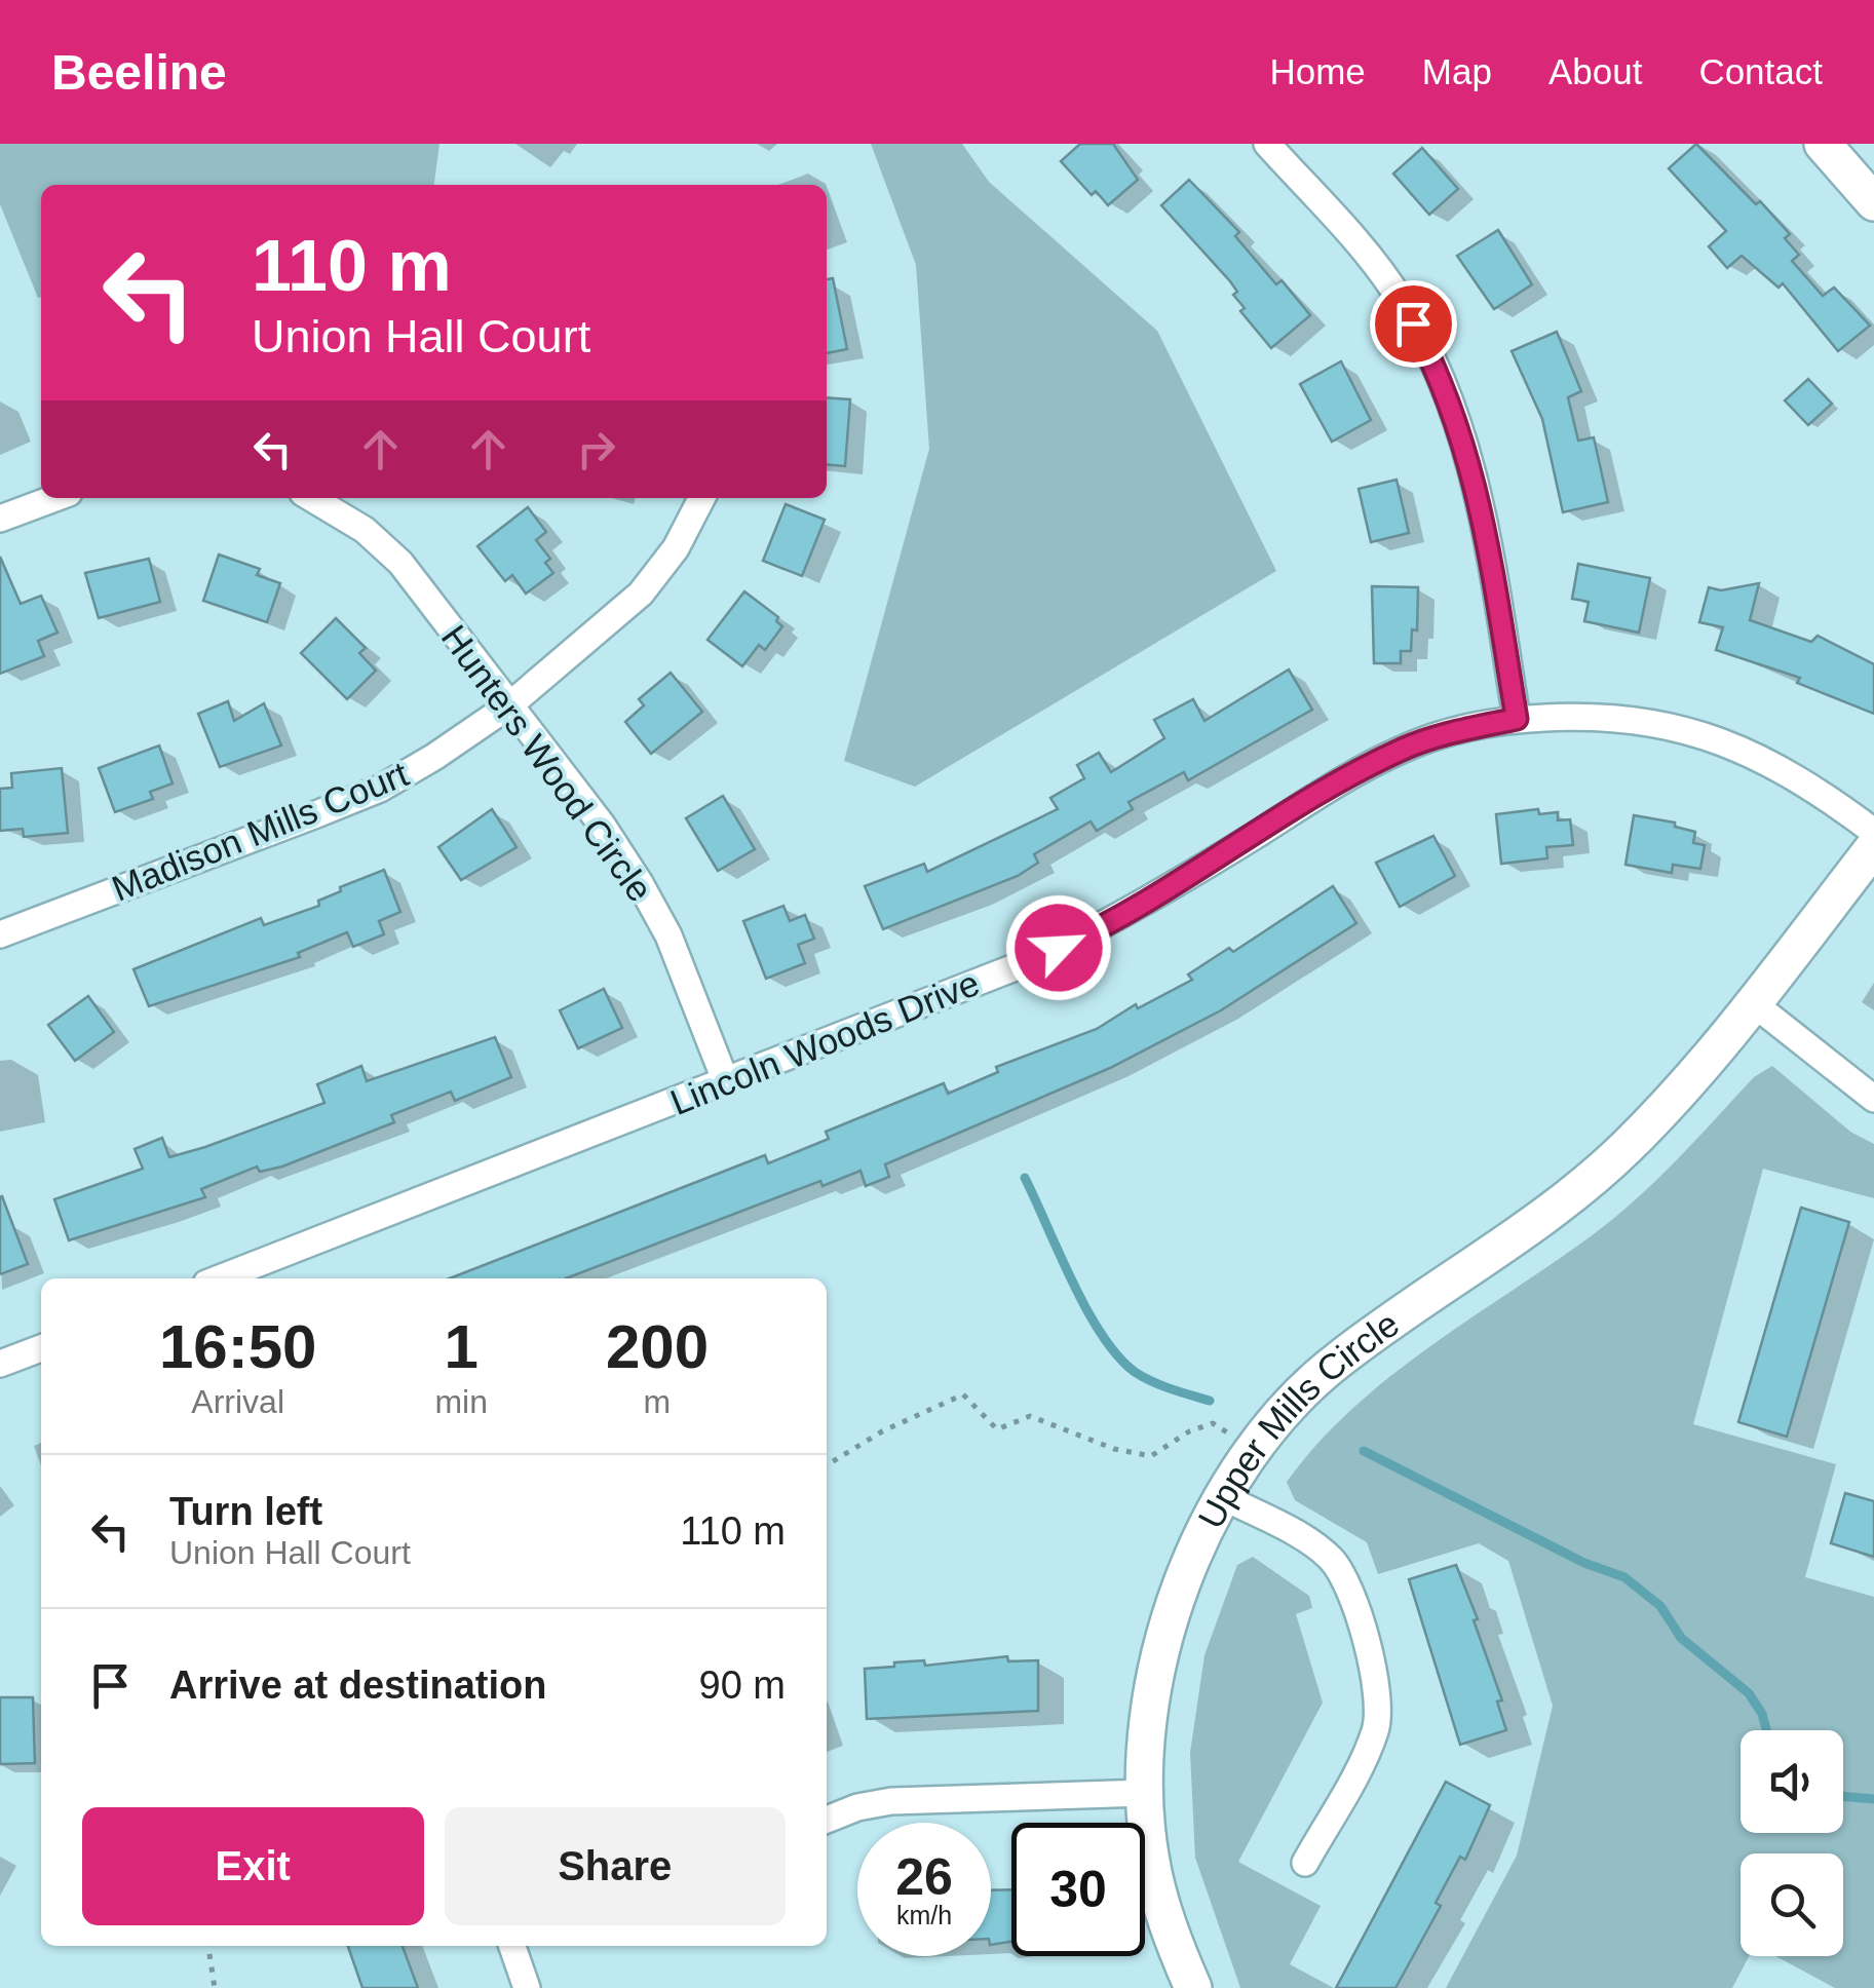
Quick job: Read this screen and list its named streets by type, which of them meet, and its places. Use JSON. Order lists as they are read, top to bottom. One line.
{"streets":{"street":["Hunters Wood Circle","Madison Mills Court","Lincoln Woods Drive","Upper Mills Circle"]},"crossings":[["Hunters Wood Circle","Madison Mills Court"],["Hunters Wood Circle","Lincoln Woods Drive"]],"page":{"header":"Beeline","nav":["Home","Map","About","Contact"],"turn":["110 m","Union Hall Court"],"eta":["16:50","Arrival","1","min","200","m"],"list":[{"name":"Turn left","note":"Union Hall Court","value":"110 m"},{"name":"Arrive at destination","value":"90 m"}],"buttons":["Exit","Share"],"speed":"26 km/h","limit":"30"}}
